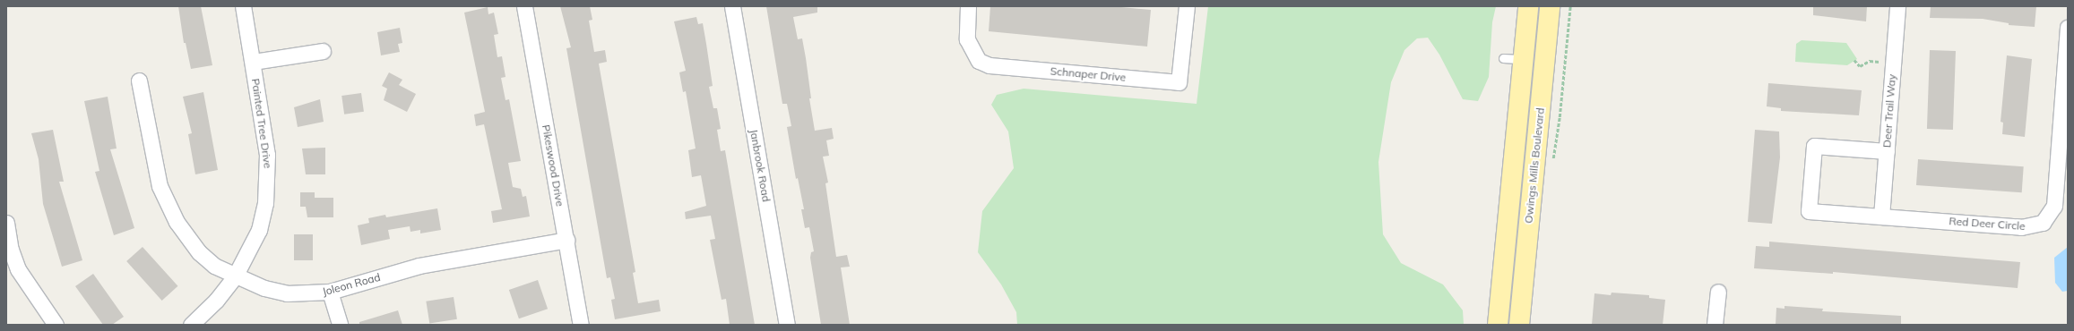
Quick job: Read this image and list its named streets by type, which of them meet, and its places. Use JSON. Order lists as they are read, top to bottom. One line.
{"streets":{"main road":["Owings Mills Boulevard"],"street":["Schnaper Drive","Deer Trail Way","Painted Tree Drive","Pikeswood Drive","Janbrook Road","Red Deer Circle","Joleon Road"]},"crossings":[["Deer Trail Way","Red Deer Circle"],["Painted Tree Drive","Joleon Road"],["Pikeswood Drive","Joleon Road"]]}
